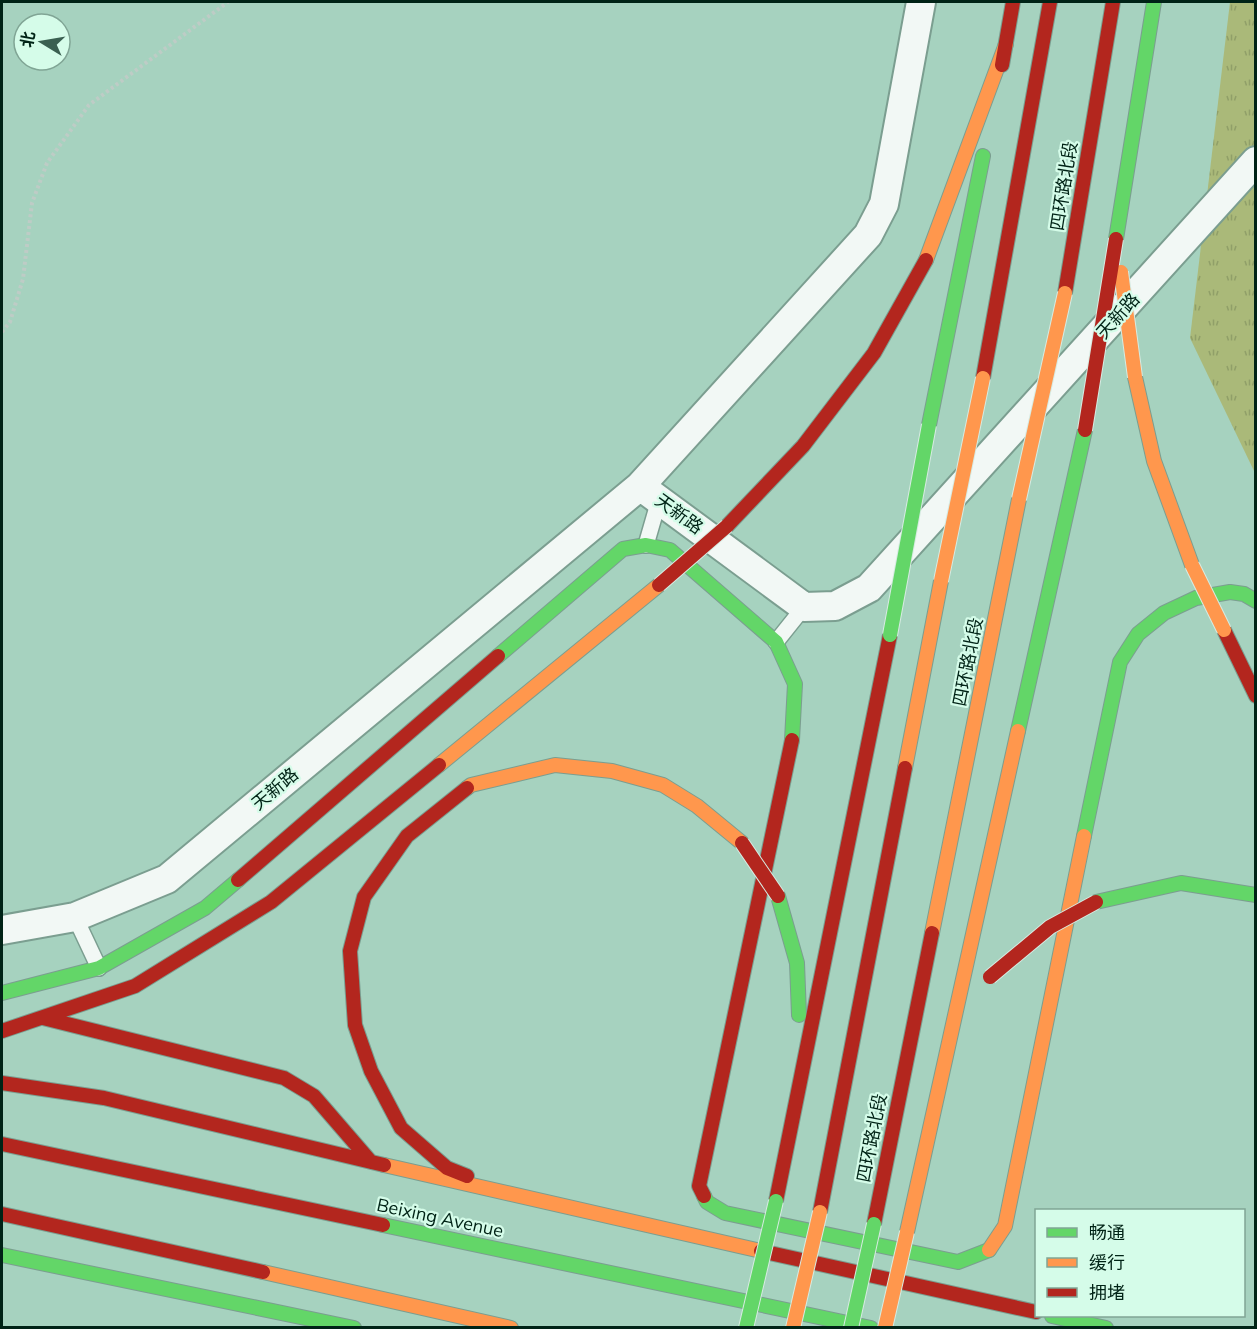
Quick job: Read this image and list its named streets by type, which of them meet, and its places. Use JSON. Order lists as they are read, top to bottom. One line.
{"streets":{"main road":["四环路北段","Beixing Avenue"],"street":["天新路"]},"legend":["畅通","缓行","拥堵"],"north":"left"}
